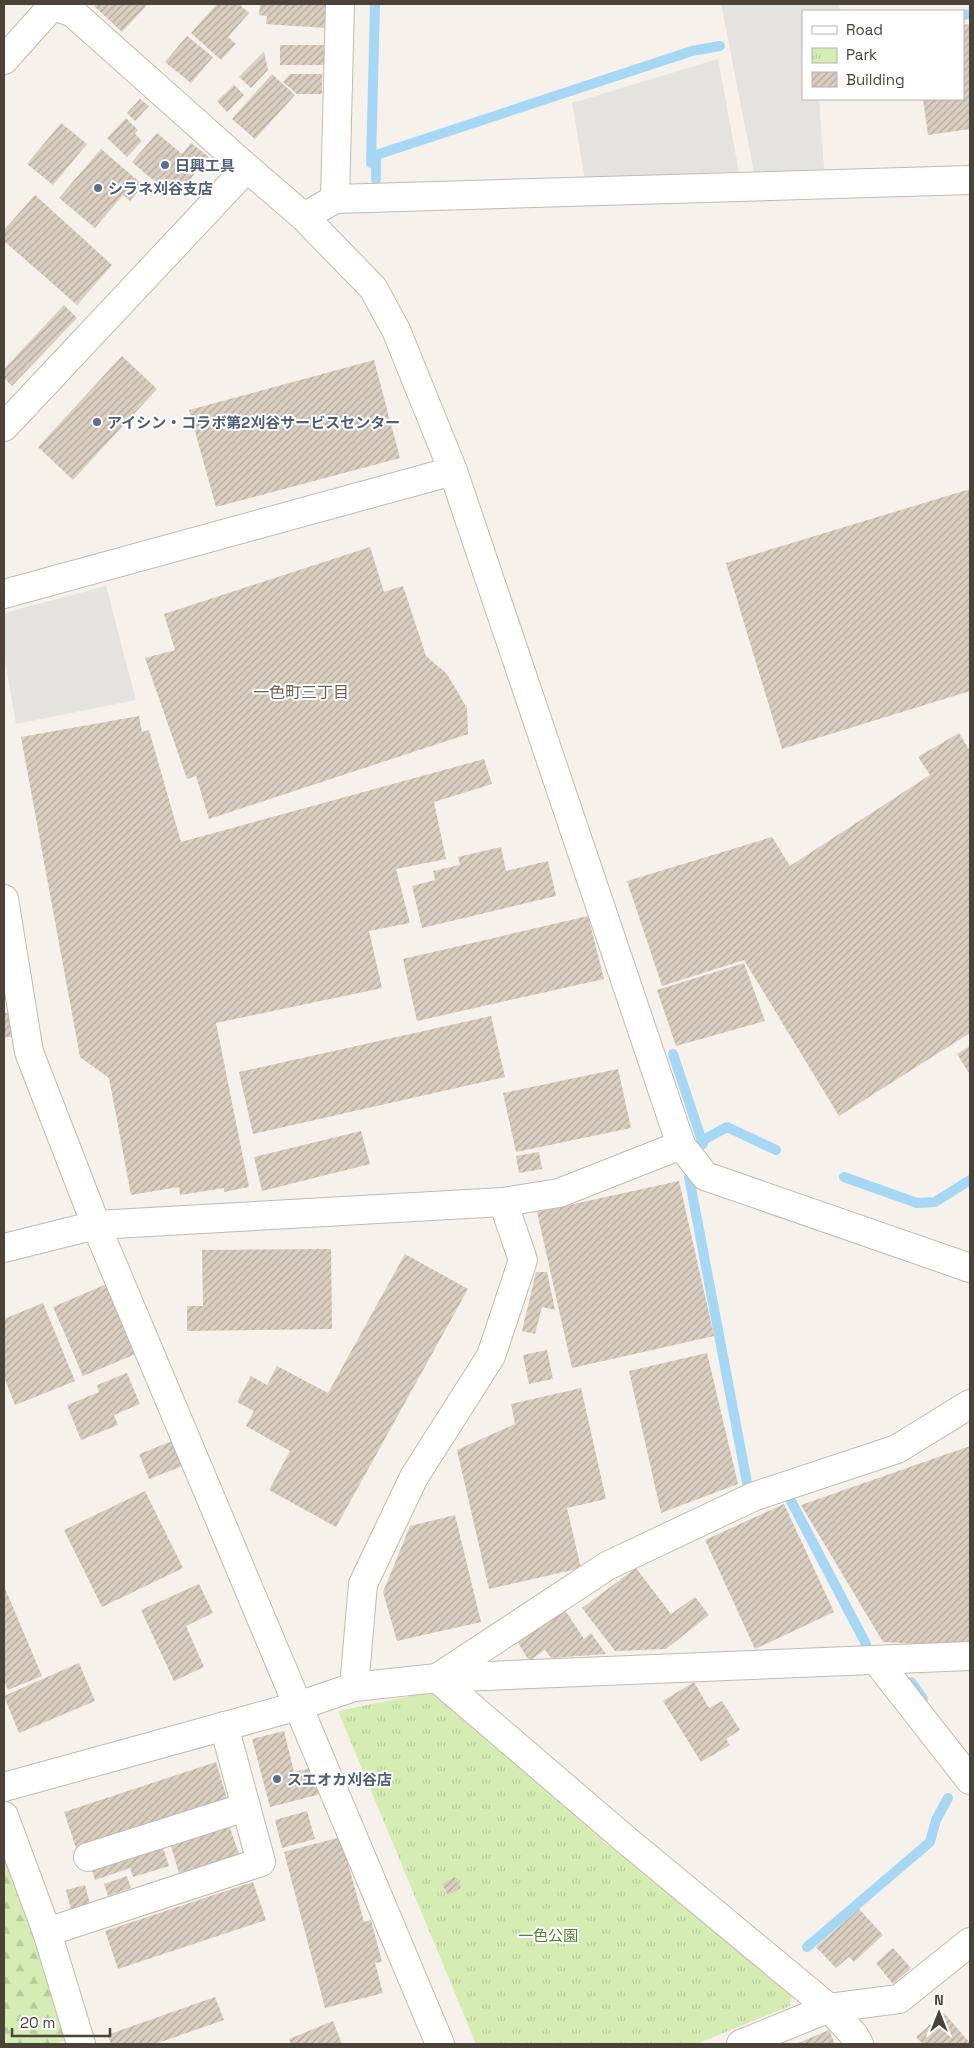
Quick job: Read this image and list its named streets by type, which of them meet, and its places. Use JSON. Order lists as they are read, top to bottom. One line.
{"districts":["一色町三丁目"],"parks":["一色公園"],"places":["日興工具","シラネ刈谷支店","アイシン・コラボ第2刈谷サービスセンター","スエオカ刈谷店"],"legend":["Road","Park","Building"],"scale_bar":"20 m","north":"top"}
